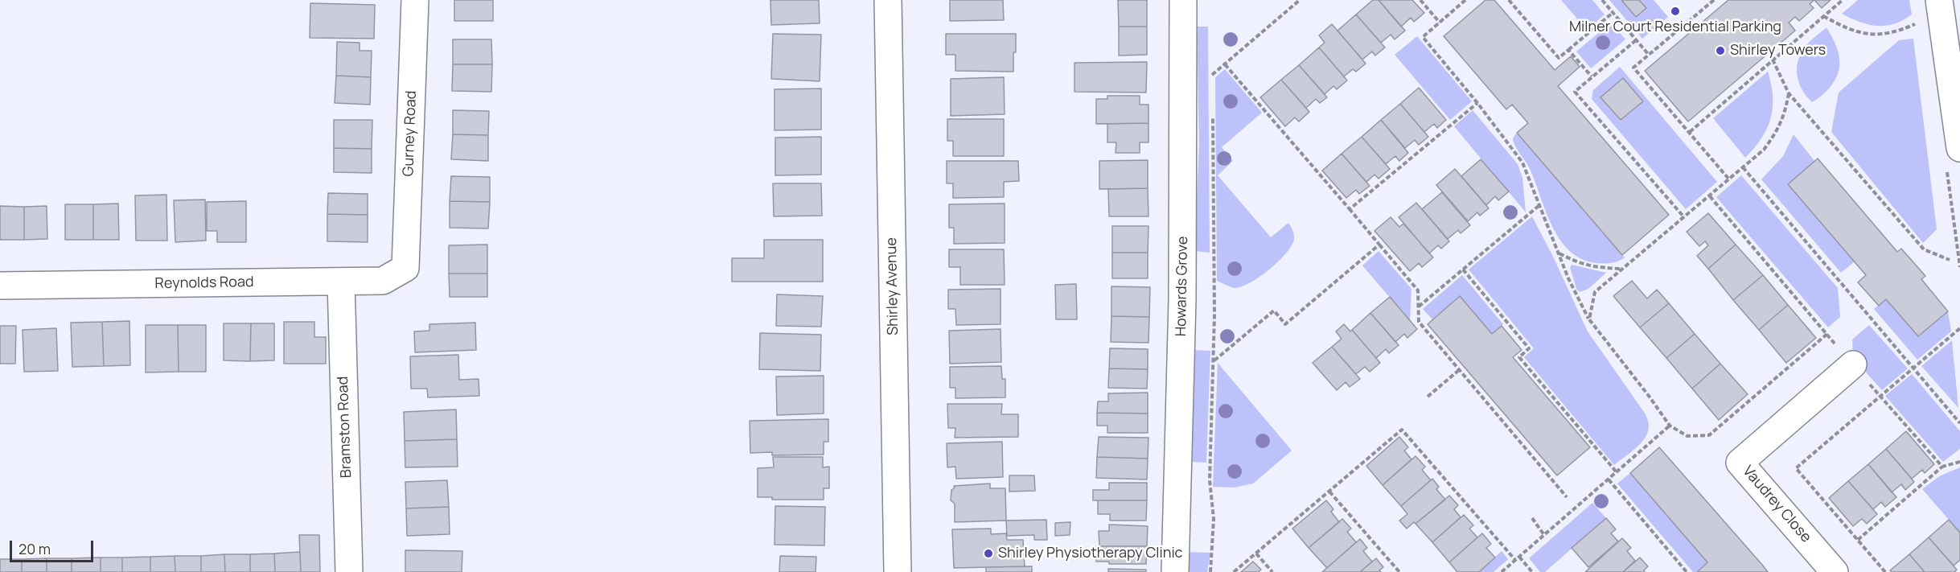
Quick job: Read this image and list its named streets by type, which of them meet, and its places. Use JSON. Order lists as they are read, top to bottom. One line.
{"streets":{"street":["Gurney Road","Reynolds Road","Shirley Avenue","Howards Grove","Bramston Road","Vaudrey Close"]},"crossings":[["Gurney Road","Reynolds Road"],["Reynolds Road","Bramston Road"]],"places":["Milner Court Residential Parking","Shirley Towers","Shirley Physiotherapy Clinic"],"scale_bar":"20 m"}
